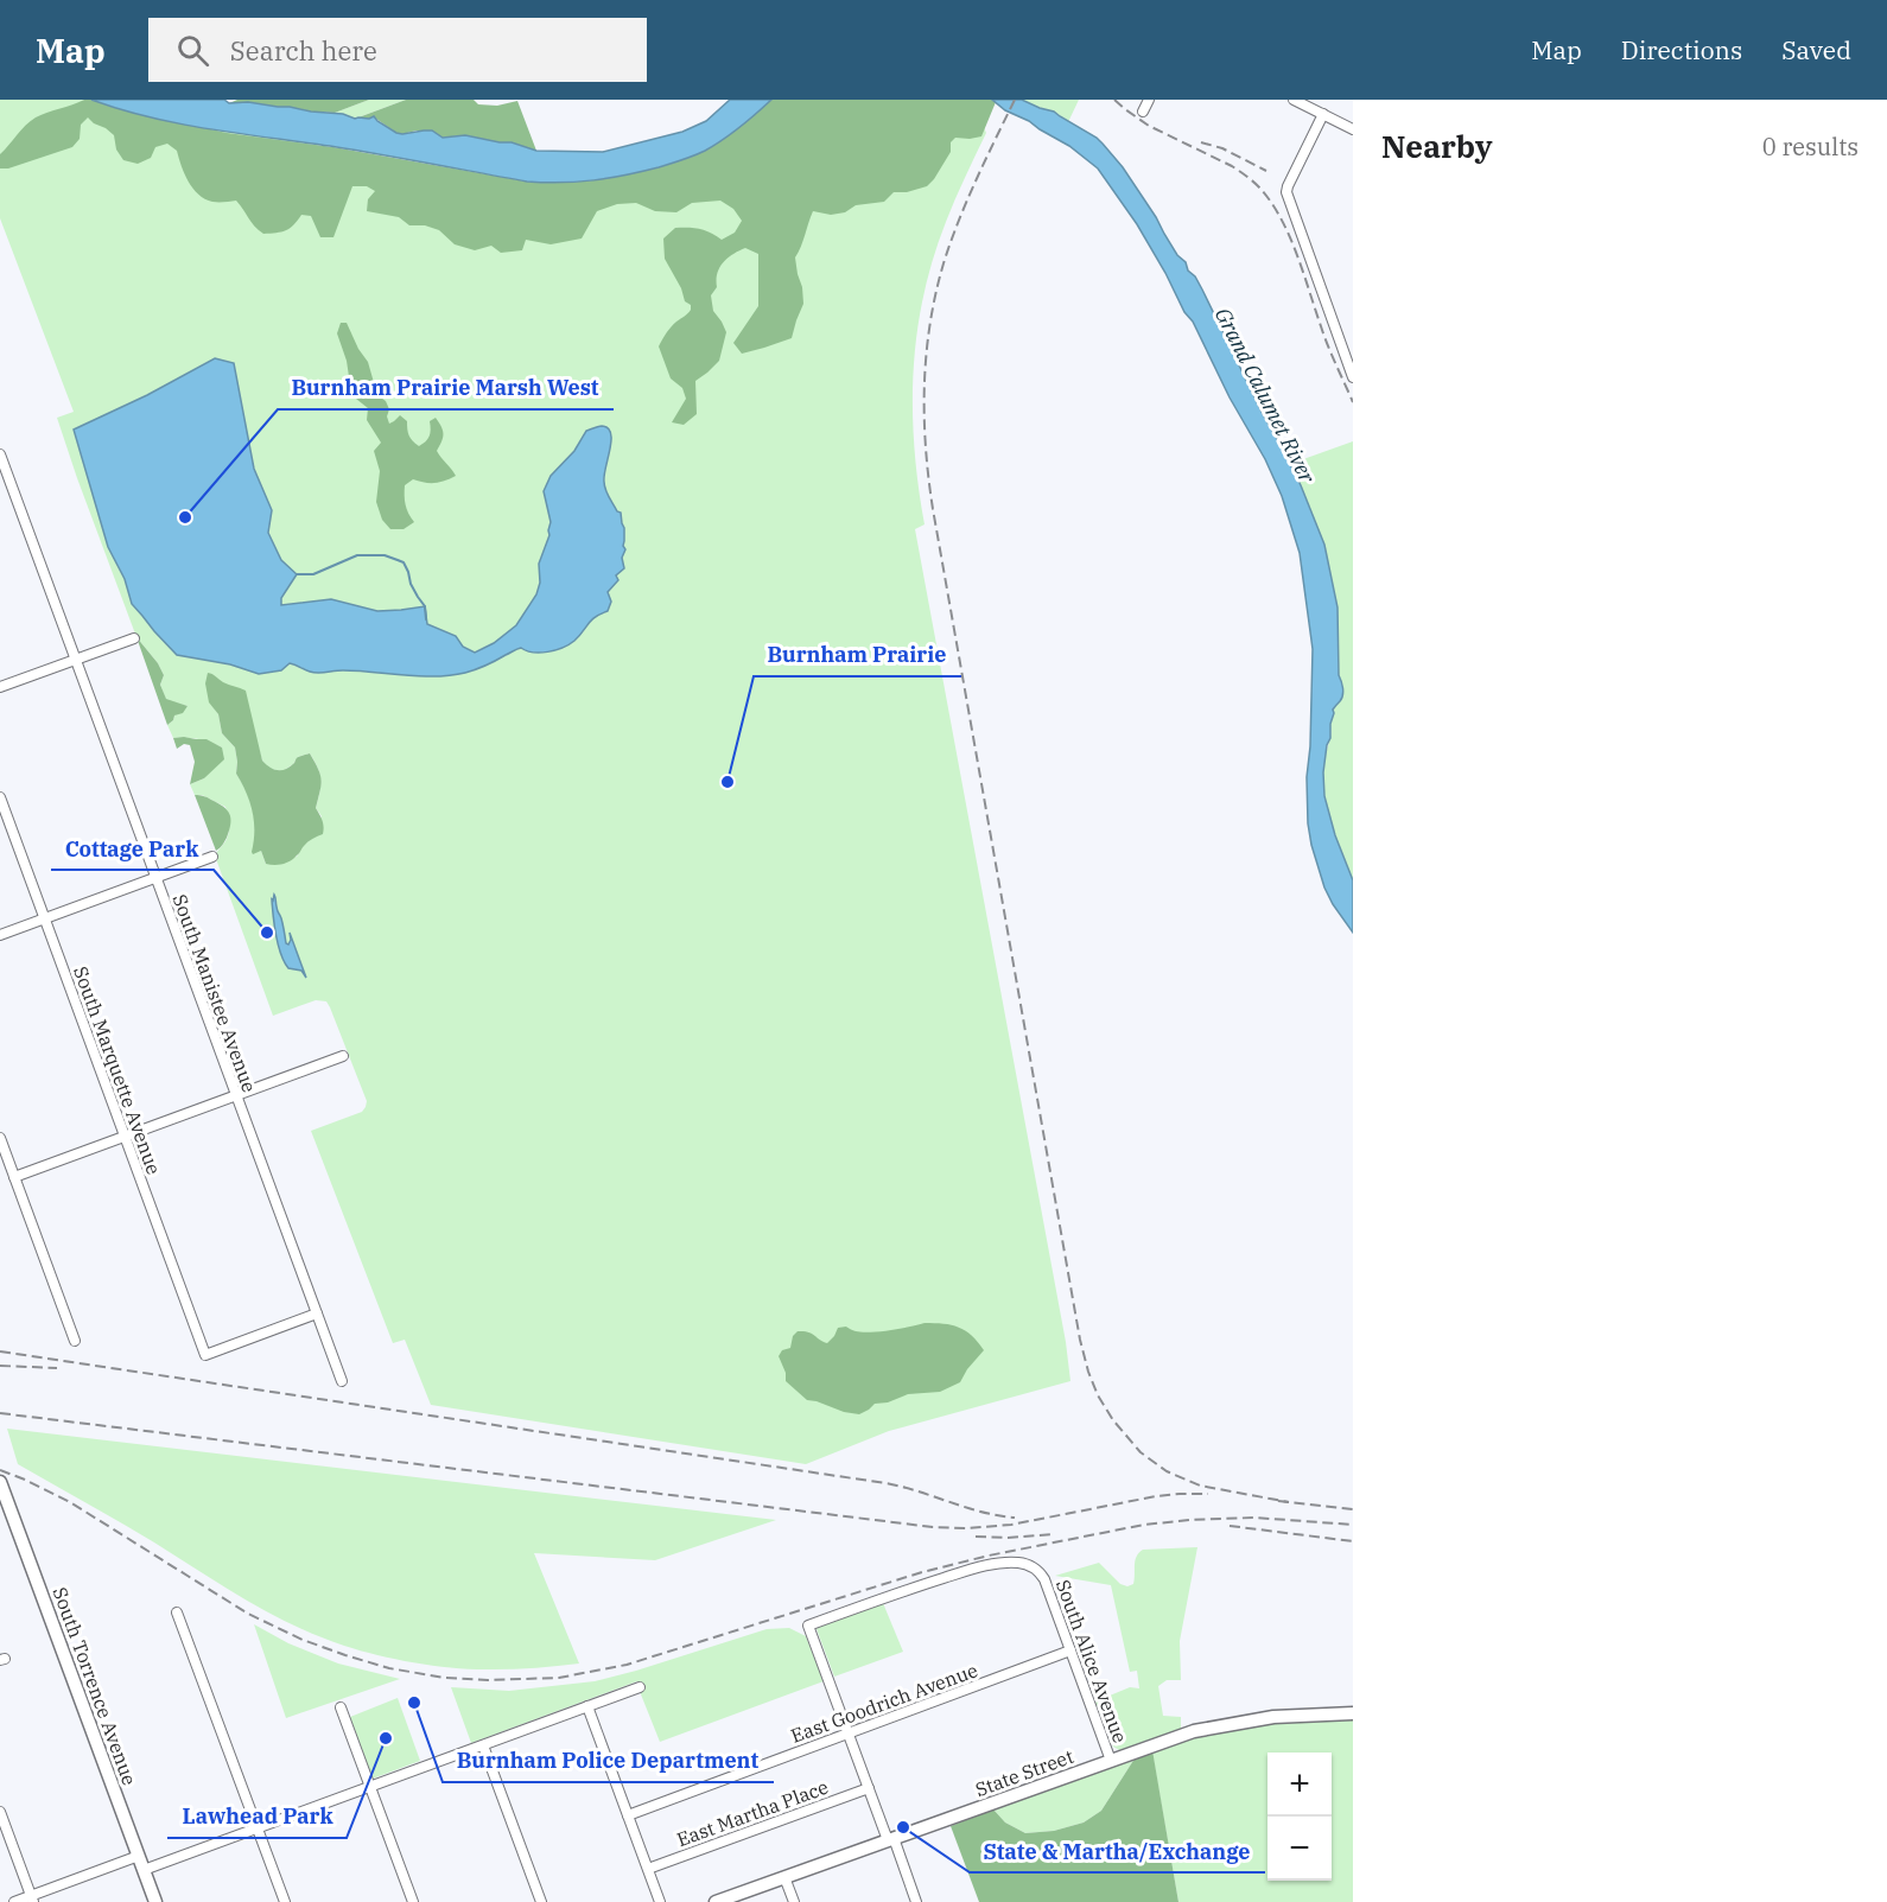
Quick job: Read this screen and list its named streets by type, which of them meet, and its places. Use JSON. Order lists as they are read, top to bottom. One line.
{"streets":{"street":["South Manistee Avenue","South Marquette Avenue","South Alice Avenue","South Torrence Avenue","East Goodrich Avenue","State Street","East Martha Place"]},"crossings":[["South Manistee Avenue","South Marquette Avenue"],["South Alice Avenue","East Goodrich Avenue"],["South Alice Avenue","State Street"]],"water":["Grand Calumet River"],"places":["Burnham Prairie Marsh West","Burnham Prairie","Cottage Park","Burnham Police Department","Lawhead Park","State & Martha/Exchange"],"page":{"header":"Map","search":"Search here","nav":["Map","Directions","Saved"],"heading":["Nearby","0 results"],"map_buttons":["+","−"]}}
